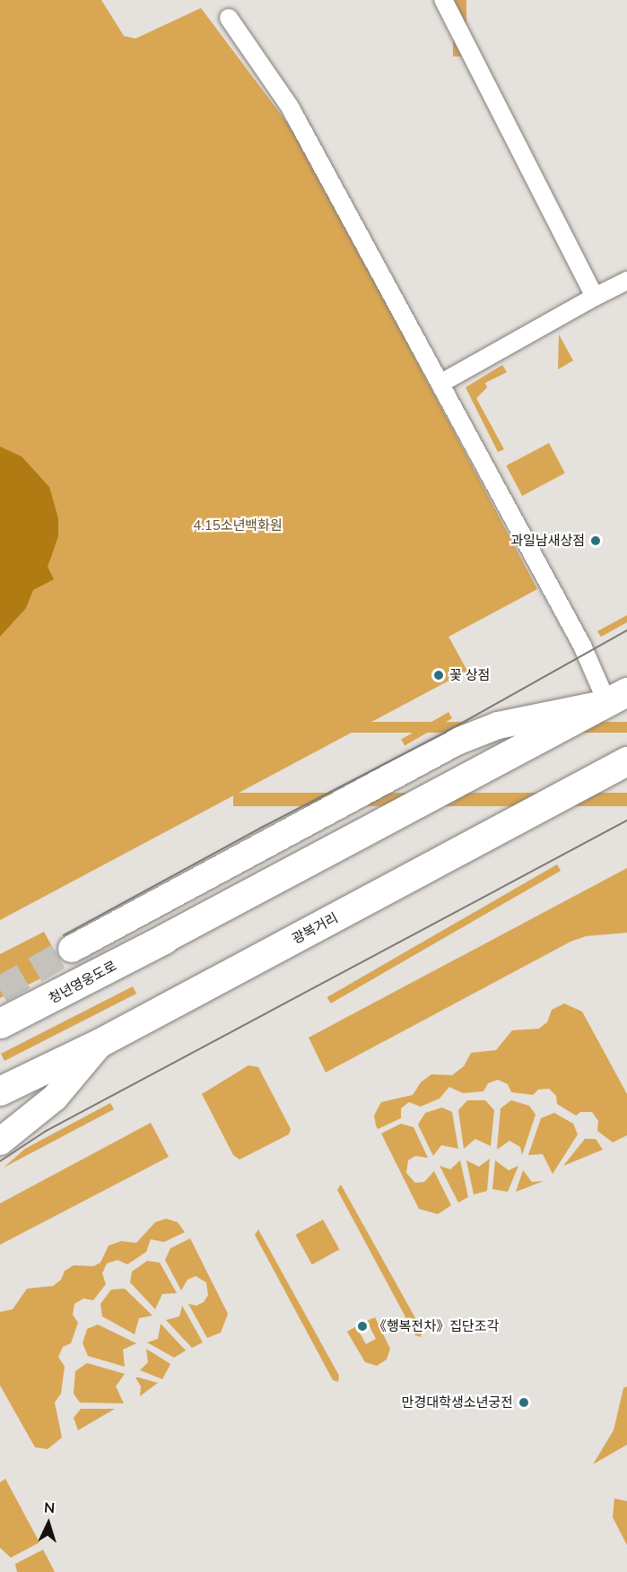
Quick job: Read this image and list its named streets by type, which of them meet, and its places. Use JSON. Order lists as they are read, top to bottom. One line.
{"streets":{"highway":["광복거리","청년영웅도로"]},"parks":["4.15소년백화원"],"places":["과일남새상점","꽃 상점","《행복전차》집단조각","만경대학생소년궁전"],"north":"top"}
